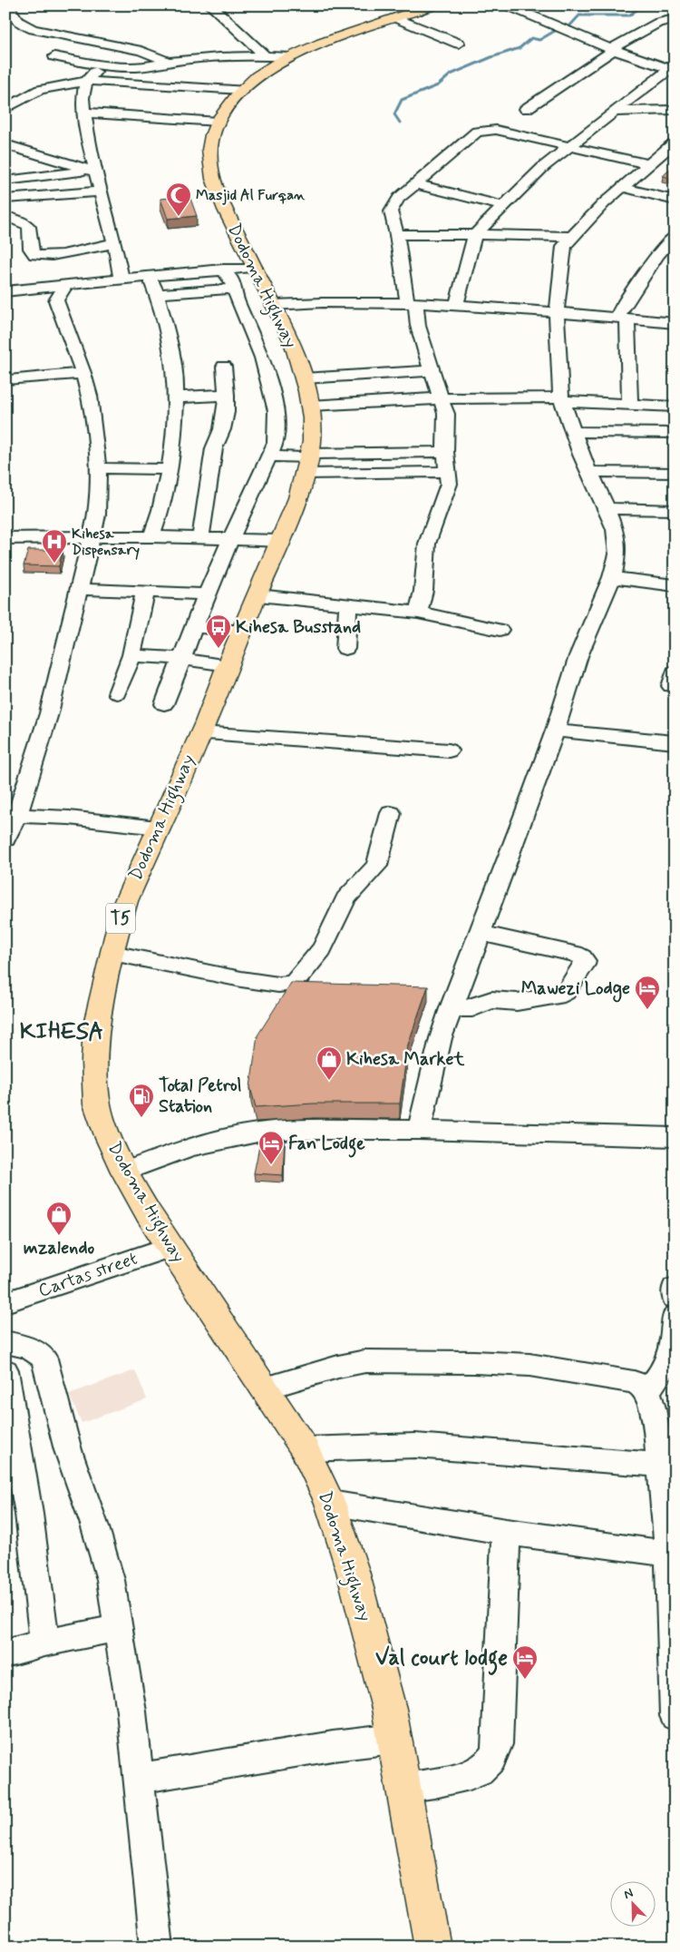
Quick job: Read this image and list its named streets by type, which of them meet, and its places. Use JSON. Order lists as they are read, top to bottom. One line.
{"streets":{"highway":["Dodoma Highway","T5"],"street":["Cartas street"]},"crossings":[["Dodoma Highway","Cartas street"]],"districts":["KIHESA"],"places":{"mosque":["Masjid Al Furqan"],"hospital":["Kihesa Dispensary"],"bus stop":["Kihesa Busstand"],"hotel":["Mawezi Lodge","Fan Lodge","Val court lodge"],"shop":["Kihesa Market","mzalendo"],"fuel station":["Total Petrol Station"]},"north":"top left"}
